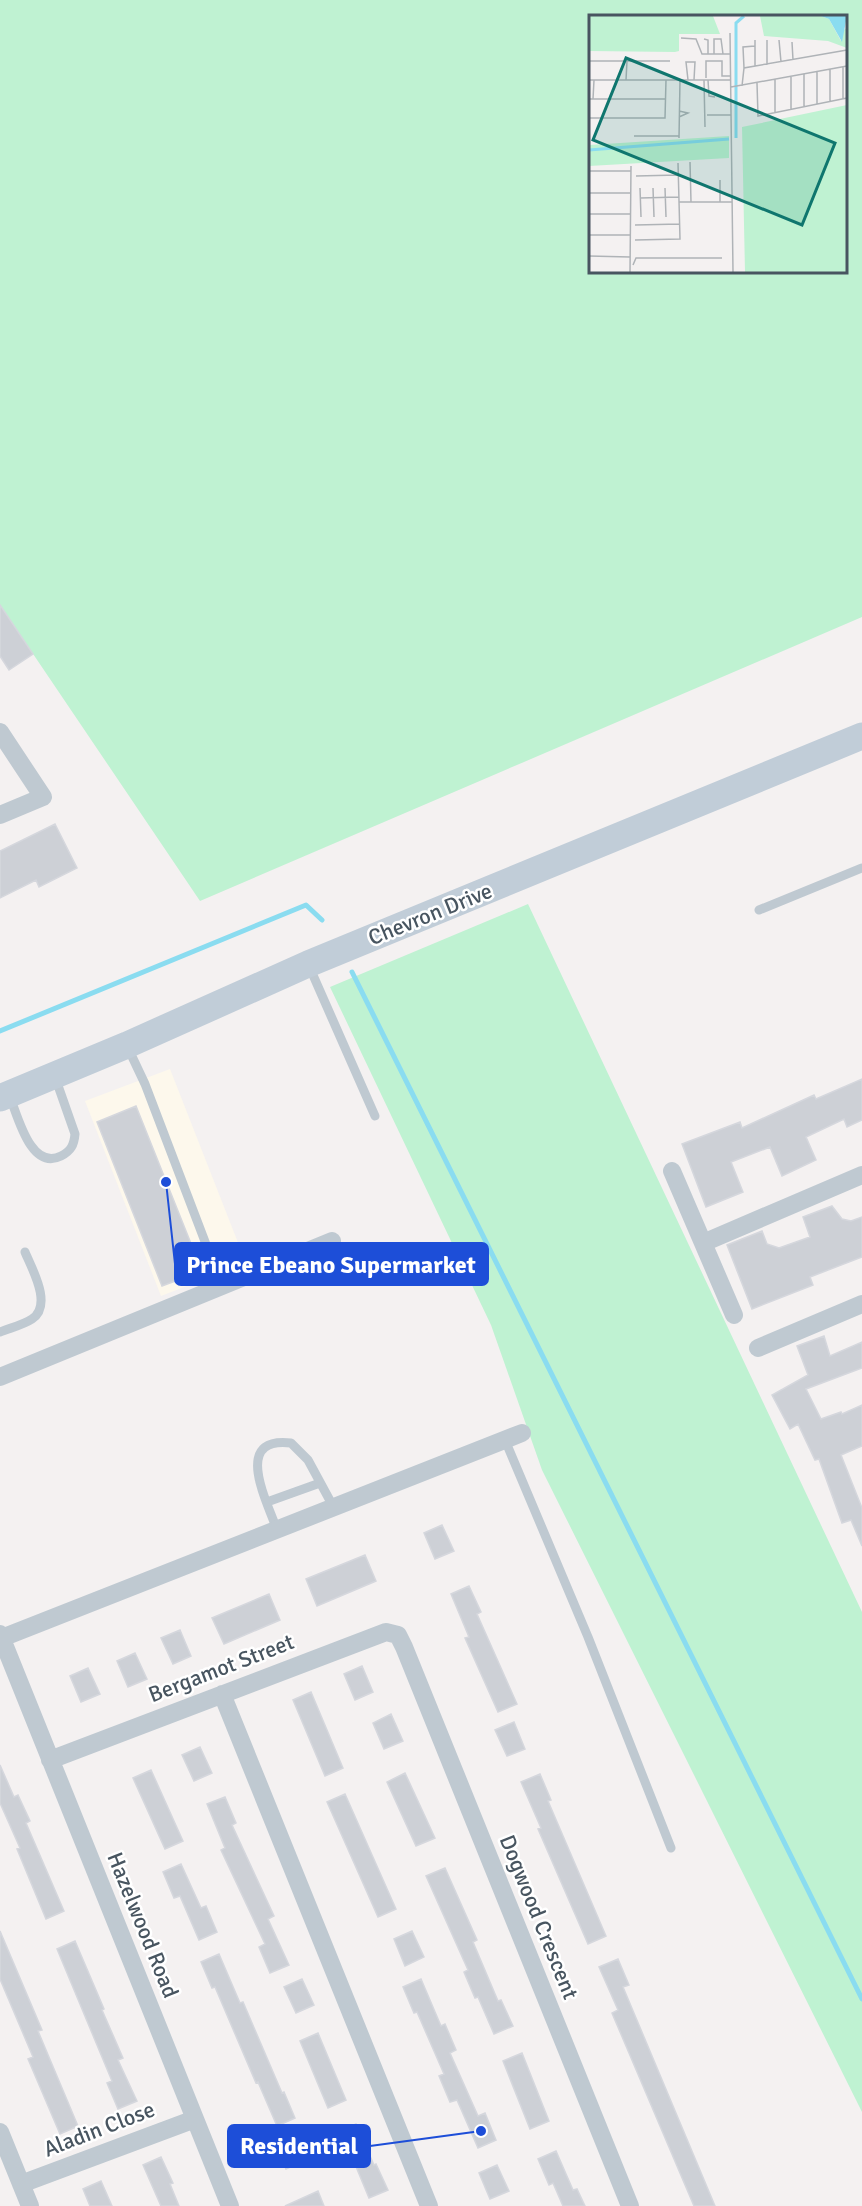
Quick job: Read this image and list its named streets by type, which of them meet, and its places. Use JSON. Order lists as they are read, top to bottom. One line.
{"streets":{"main road":["Chevron Drive"],"street":["Bergamot Street","Dogwood Crescent","Hazelwood Road","Aladin Close"]},"crossings":[["Bergamot Street","Dogwood Crescent"],["Bergamot Street","Hazelwood Road"],["Hazelwood Road","Aladin Close"]],"places":["Prince Ebeano Supermarket","Residential"]}
